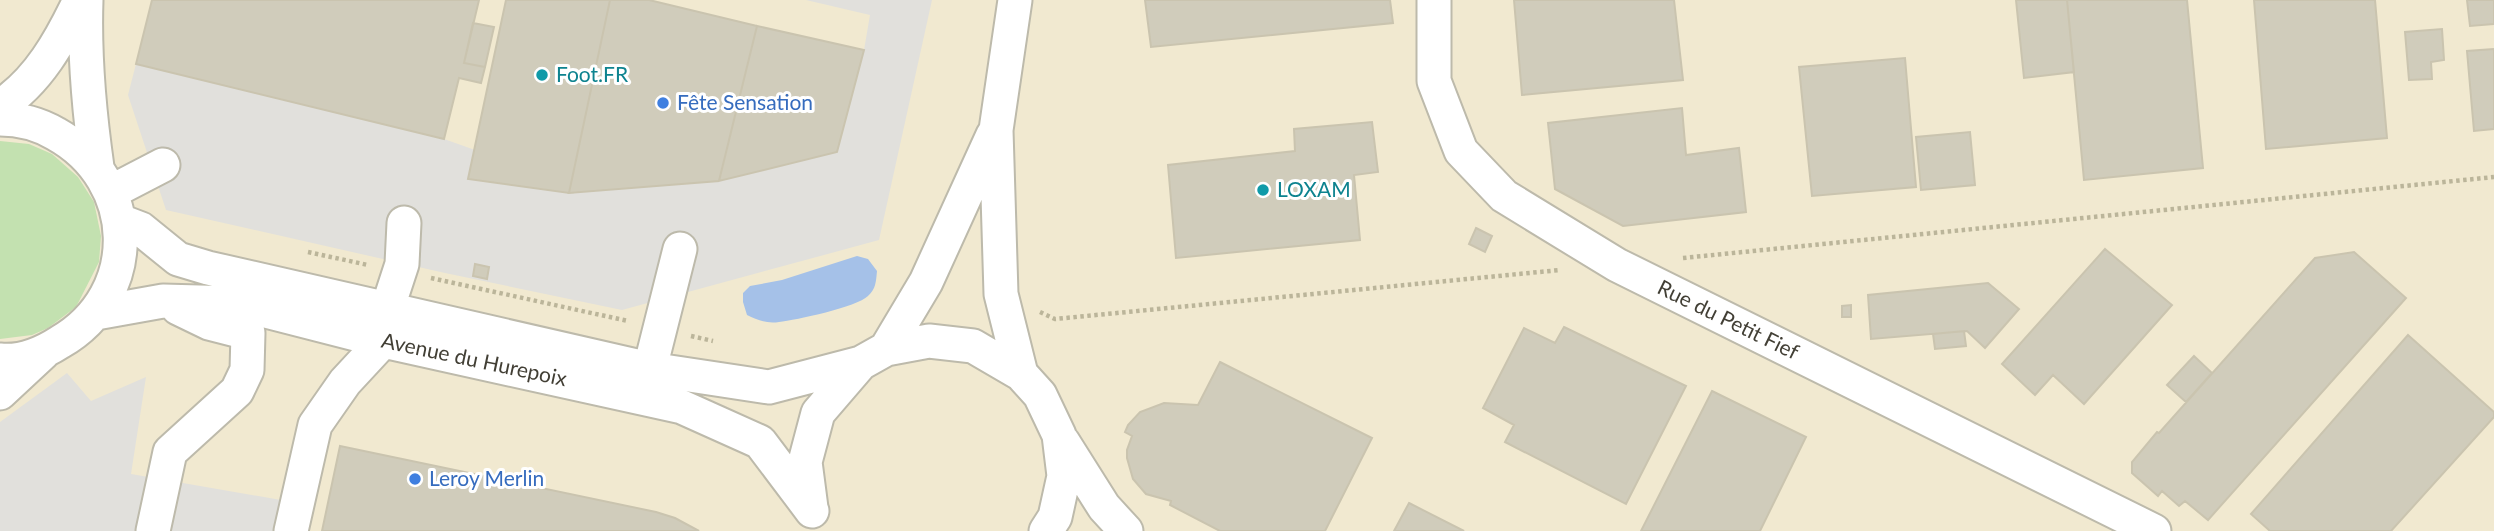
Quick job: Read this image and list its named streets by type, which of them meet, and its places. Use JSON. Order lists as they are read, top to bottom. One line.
{"streets":{"street":["Rue du Petit Fief","Avenue du Hurepoix"]},"places":["Foot.FR","Fête Sensation","LOXAM","Leroy Merlin"]}
